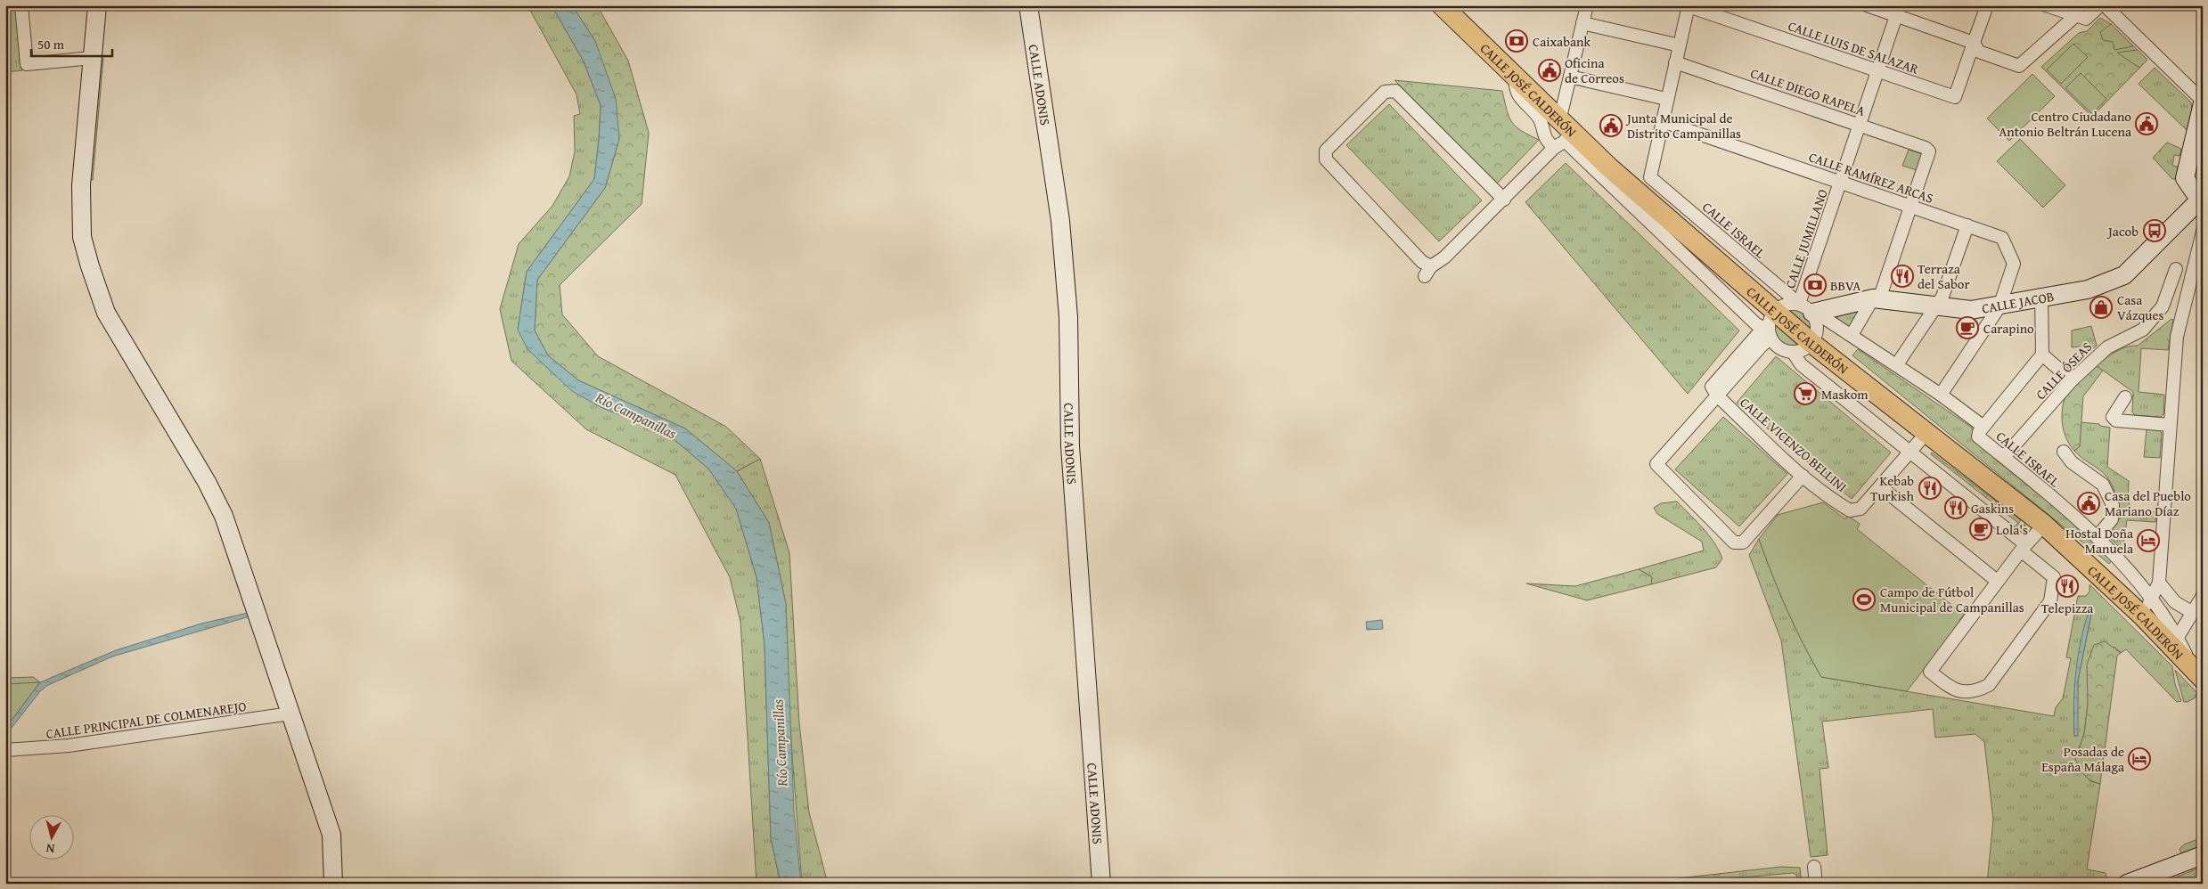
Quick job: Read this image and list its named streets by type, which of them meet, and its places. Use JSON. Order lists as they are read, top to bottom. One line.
{"streets":{"main road":["CALLE JOSÉ CALDERÓN"],"street":["CALLE LUIS DE SALAZAR","CALLE ADONIS","CALLE DIEGO RAPELA","CALLE RAMÍREZ ARCAS","CALLE ISRAEL","CALLE JUMILLANO","CALLE JACOB","CALLE ÓSEAS","CALLE VICENZO BELLINI","CALLE PRINCIPAL DE COLMENAREJO"]},"crossings":[["CALLE LUIS DE SALAZAR","CALLE JUMILLANO"],["CALLE JOSÉ CALDERÓN","CALLE ISRAEL"],["CALLE JOSÉ CALDERÓN","CALLE VICENZO BELLINI"],["CALLE DIEGO RAPELA","CALLE RAMÍREZ ARCAS"],["CALLE DIEGO RAPELA","CALLE JUMILLANO"],["CALLE RAMÍREZ ARCAS","CALLE ISRAEL"],["CALLE RAMÍREZ ARCAS","CALLE JUMILLANO"],["CALLE RAMÍREZ ARCAS","CALLE JACOB"],["CALLE ISRAEL","CALLE JUMILLANO"],["CALLE ISRAEL","CALLE JACOB"],["CALLE ISRAEL","CALLE ÓSEAS"],["CALLE JUMILLANO","CALLE JACOB"]],"water":["Río Campanillas"],"places":{"bank":["Caixabank","BBVA"],"public building":["Oficina de Correos","Centro Ciudadano Antonio Beltrán Lucena","Junta Municipal de Distrito Campanillas","Casa del Pueblo Mariano Díaz"],"bus stop":["Jacob"],"restaurant":["Terraza del Sabor","Kebab Turkish","Gaskins","Telepizza"],"shop":["Casa Vázques"],"cafe":["Carapino","Lola's"],"supermarket":["Maskom"],"hotel":["Hostal Doña Manuela","Posadas de España Málaga"],"sports":["Campo de Fútbol Municipal de Campanillas"]},"scale_bar":"50 m","north":"bottom"}
